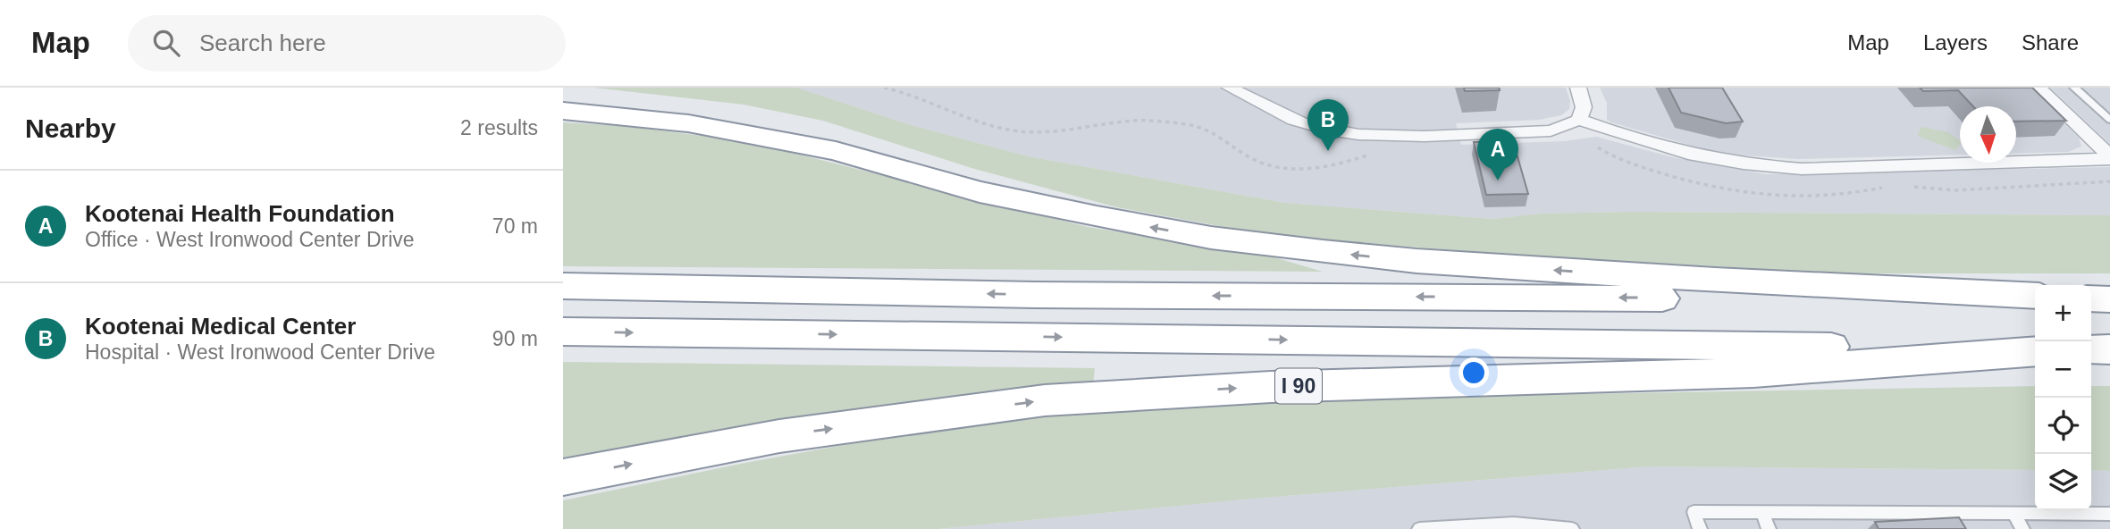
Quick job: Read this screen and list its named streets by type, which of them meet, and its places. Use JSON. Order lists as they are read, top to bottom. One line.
{"streets":{"highway":["I 90"]},"north":"bottom","page":{"header":"Map","search":"Search here","nav":["Map","Layers","Share"],"heading":["Nearby","2 results"],"pins":["B","A"],"list":[{"mark":"A","name":"Kootenai Health Foundation","note":"Office · West Ironwood Center Drive","value":"70 m"},{"mark":"B","name":"Kootenai Medical Center","note":"Hospital · West Ironwood Center Drive","value":"90 m"}],"map_buttons":["+","−"]}}
